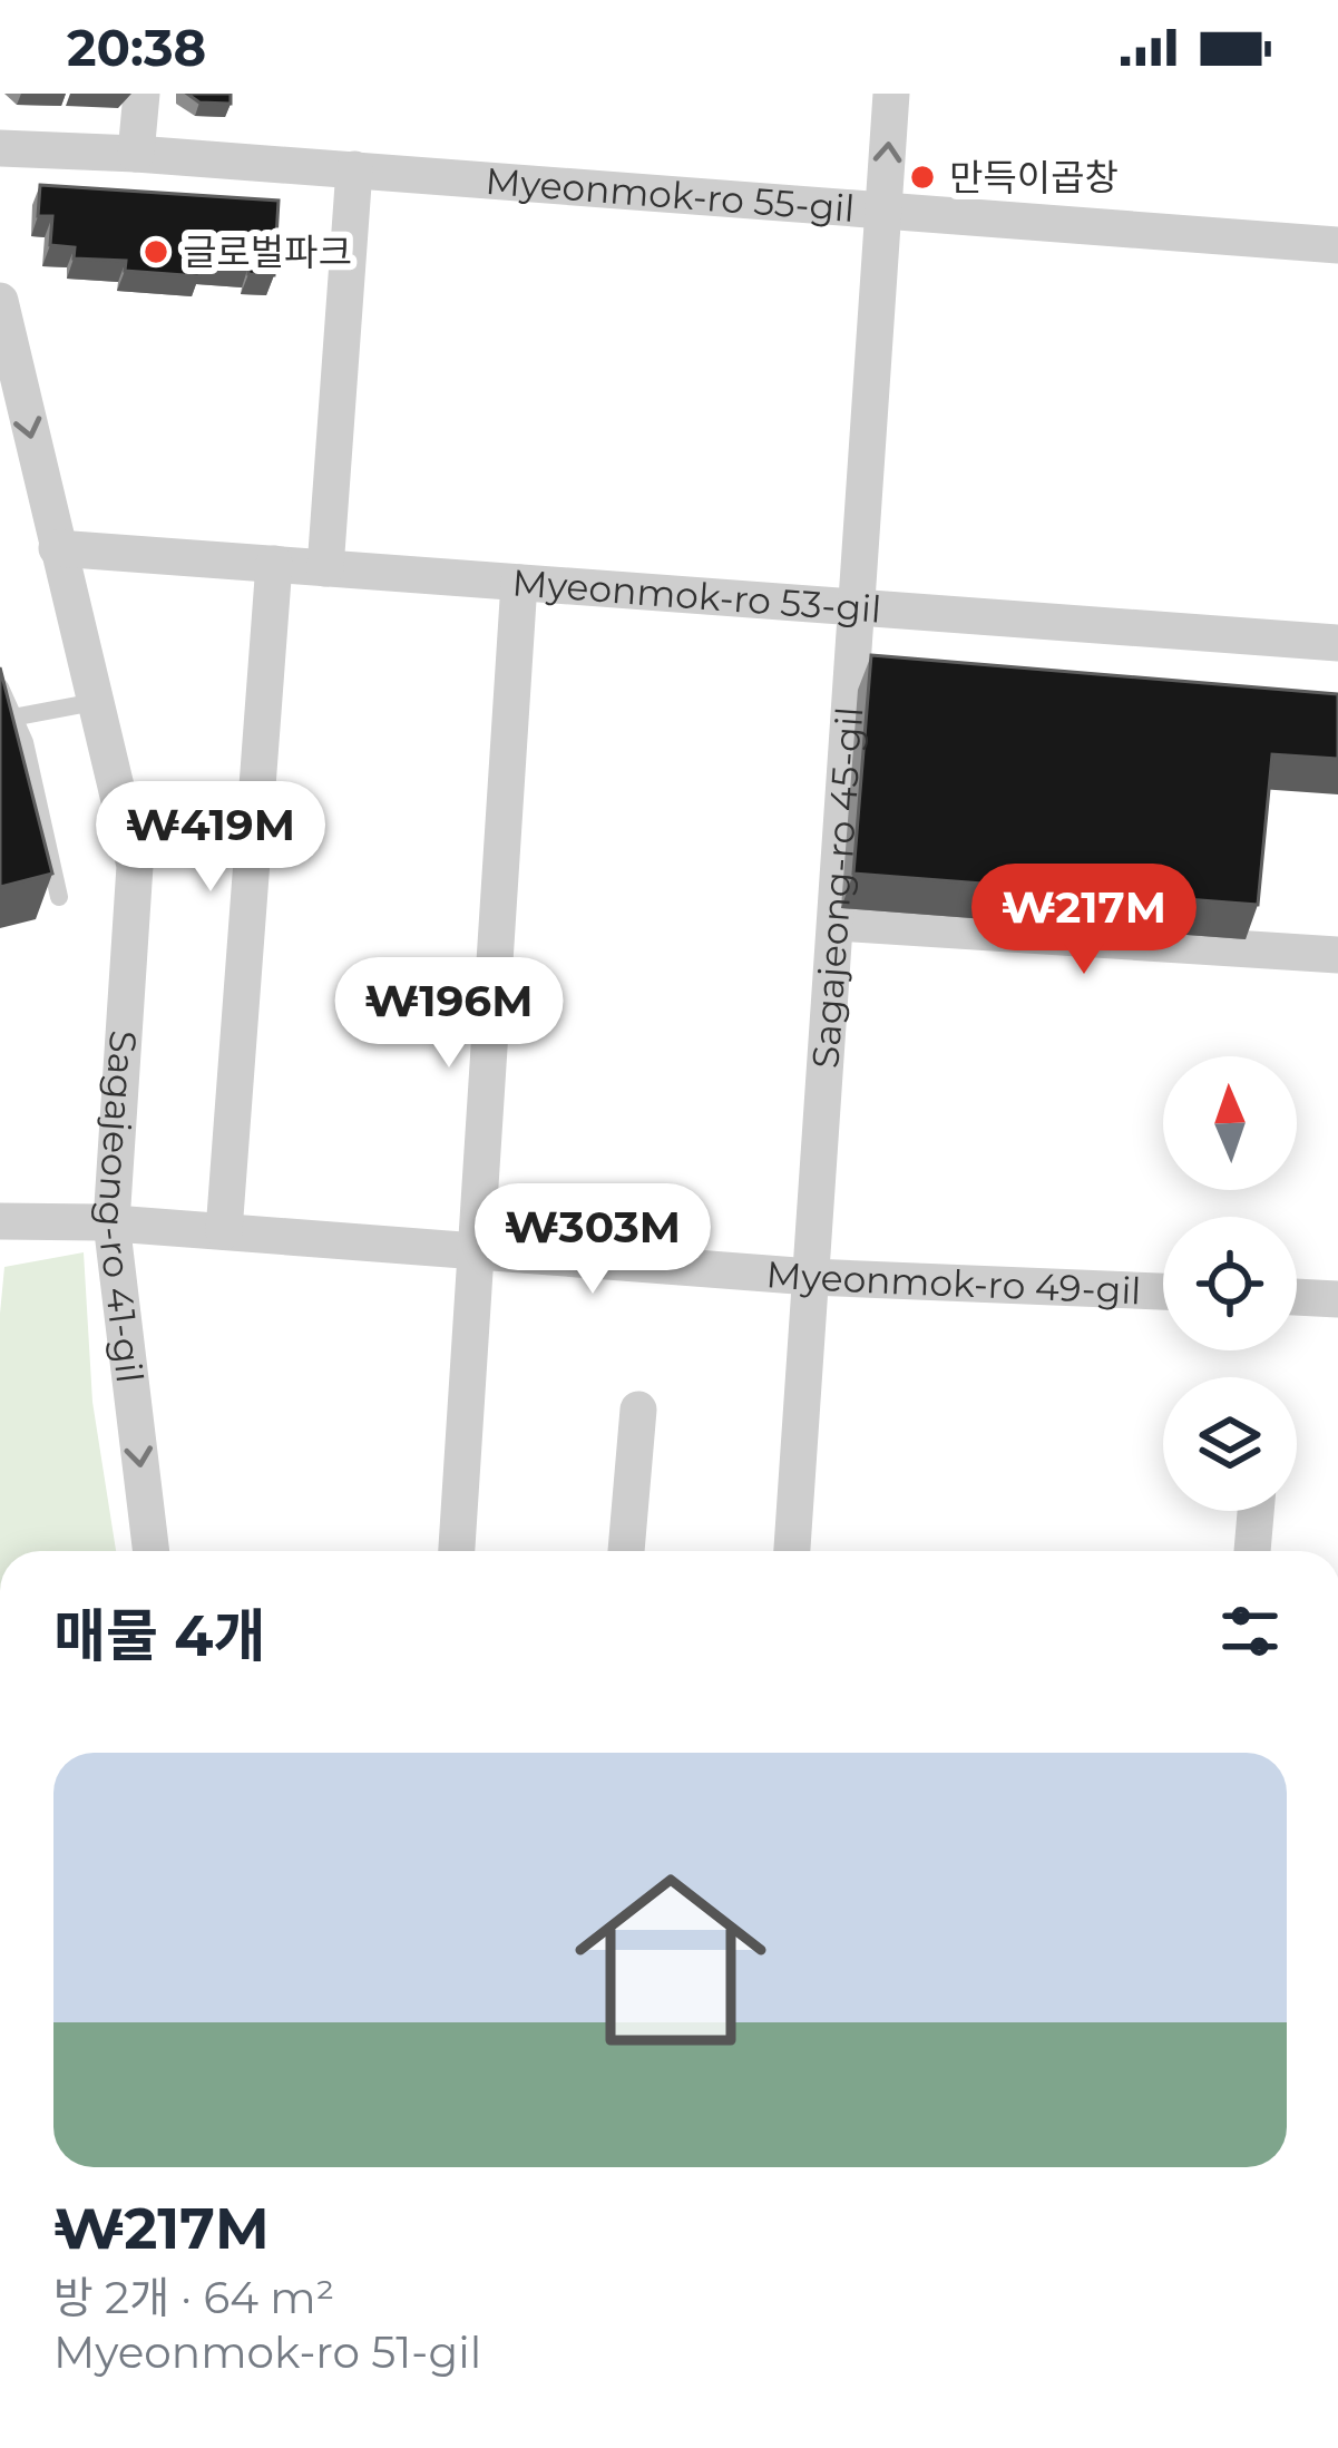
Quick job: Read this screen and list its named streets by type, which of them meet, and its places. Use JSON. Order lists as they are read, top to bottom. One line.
{"streets":{"street":["Myeonmok-ro 55-gil","Myeonmok-ro 53-gil","Sagajeong-ro 45-gil","Sagajeong-ro 41-gil","Myeonmok-ro 49-gil"]},"crossings":[["Myeonmok-ro 55-gil","Sagajeong-ro 45-gil"],["Myeonmok-ro 53-gil","Sagajeong-ro 45-gil"],["Myeonmok-ro 53-gil","Sagajeong-ro 41-gil"],["Sagajeong-ro 45-gil","Myeonmok-ro 49-gil"],["Sagajeong-ro 41-gil","Myeonmok-ro 49-gil"]],"places":["만득이곱창","글로벌파크"],"north":"top","page":{"status":"20:38","price":["₩419M","₩217M","₩196M","₩303M"],"heading":"매물 4개","list":[{"name":"₩217M","note":"방 2개 · 64 m² · Myeonmok-ro 51-gil"}]}}
